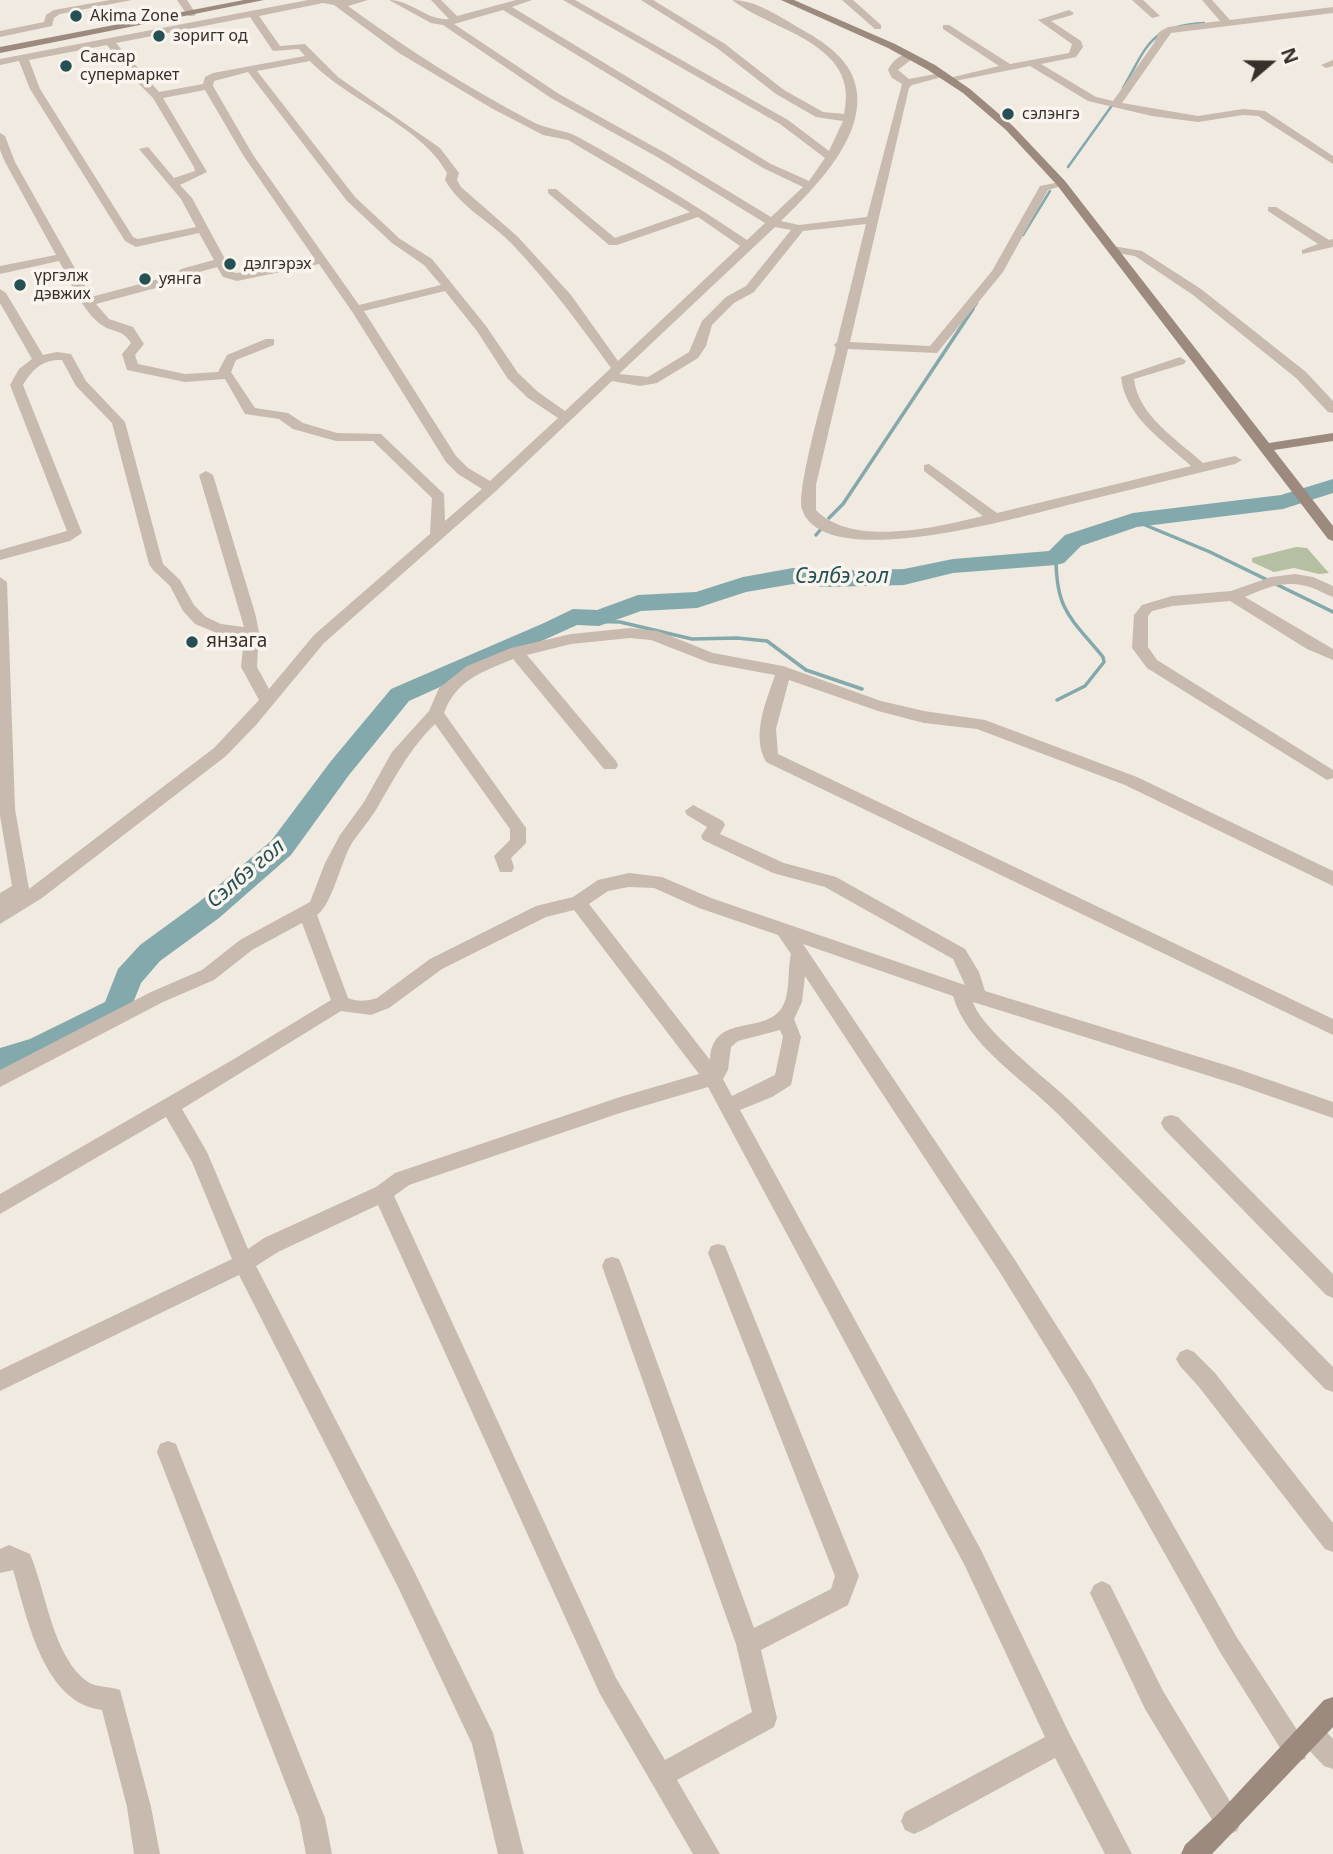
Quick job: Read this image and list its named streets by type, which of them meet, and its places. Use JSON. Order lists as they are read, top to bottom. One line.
{"water":["Сэлбэ гол"],"places":["Akima Zone","зоригт од","Сансар супермаркет","сэлэнгэ","дэлгэрэх","уянга","үргэлж дэвжих","янзага"],"north":"right"}
